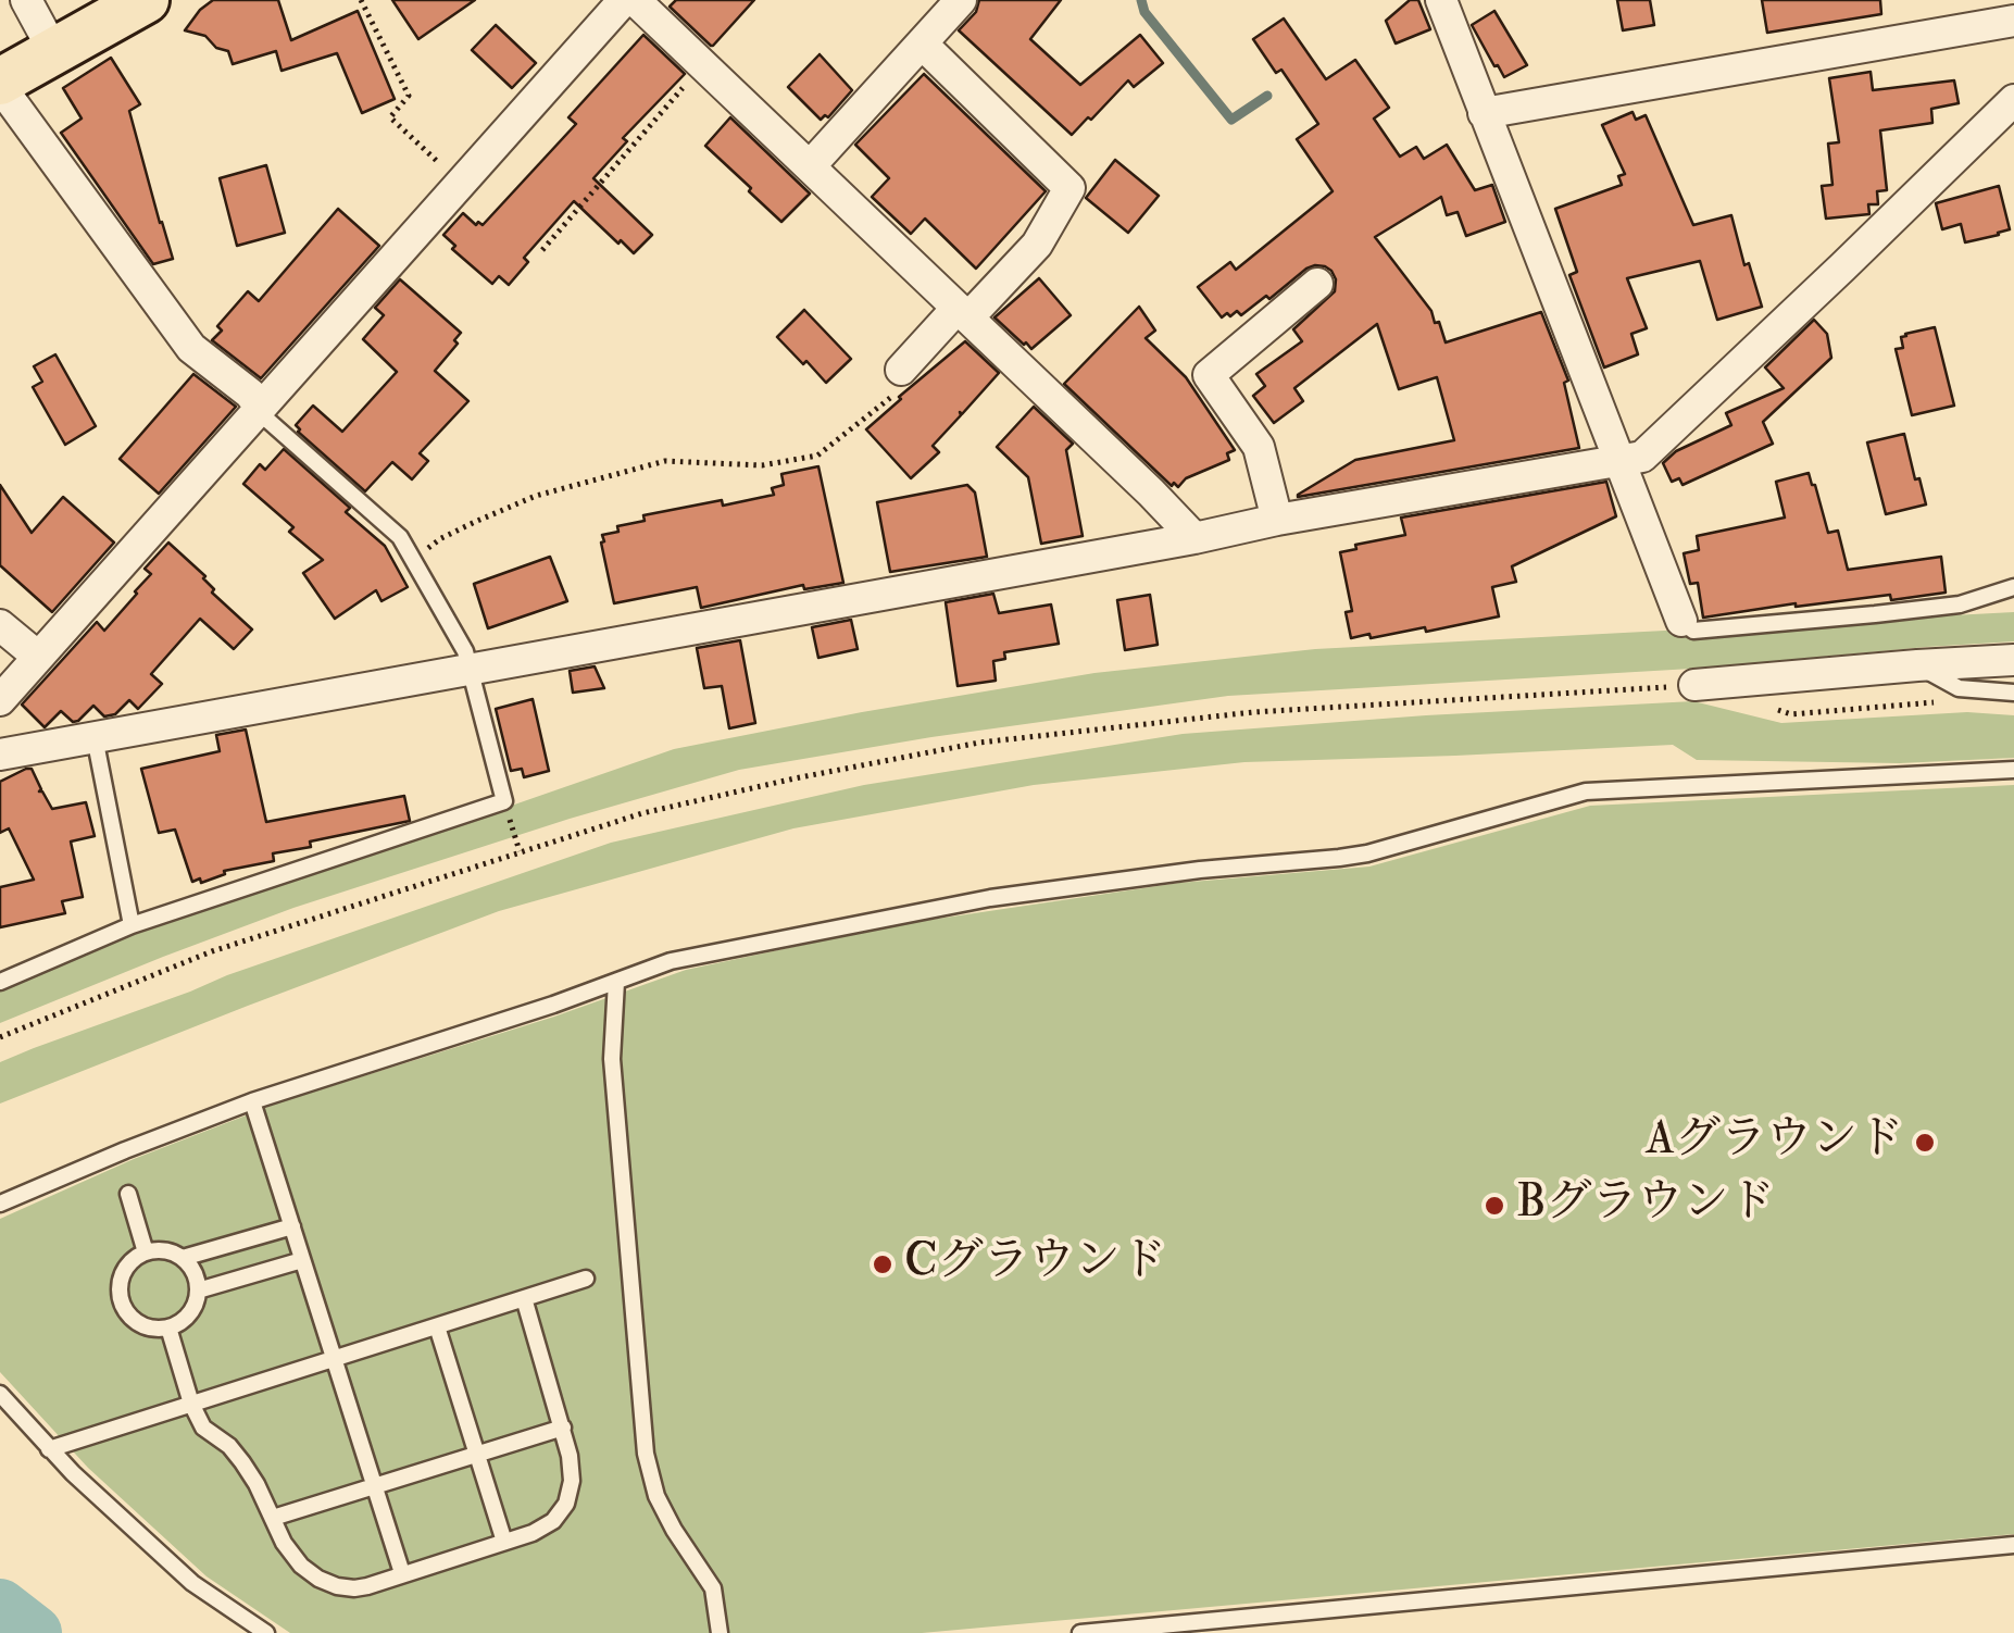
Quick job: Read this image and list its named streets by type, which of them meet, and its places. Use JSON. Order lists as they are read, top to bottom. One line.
{"places":["Aグラウンド","Bグラウンド","Cグラウンド"]}
